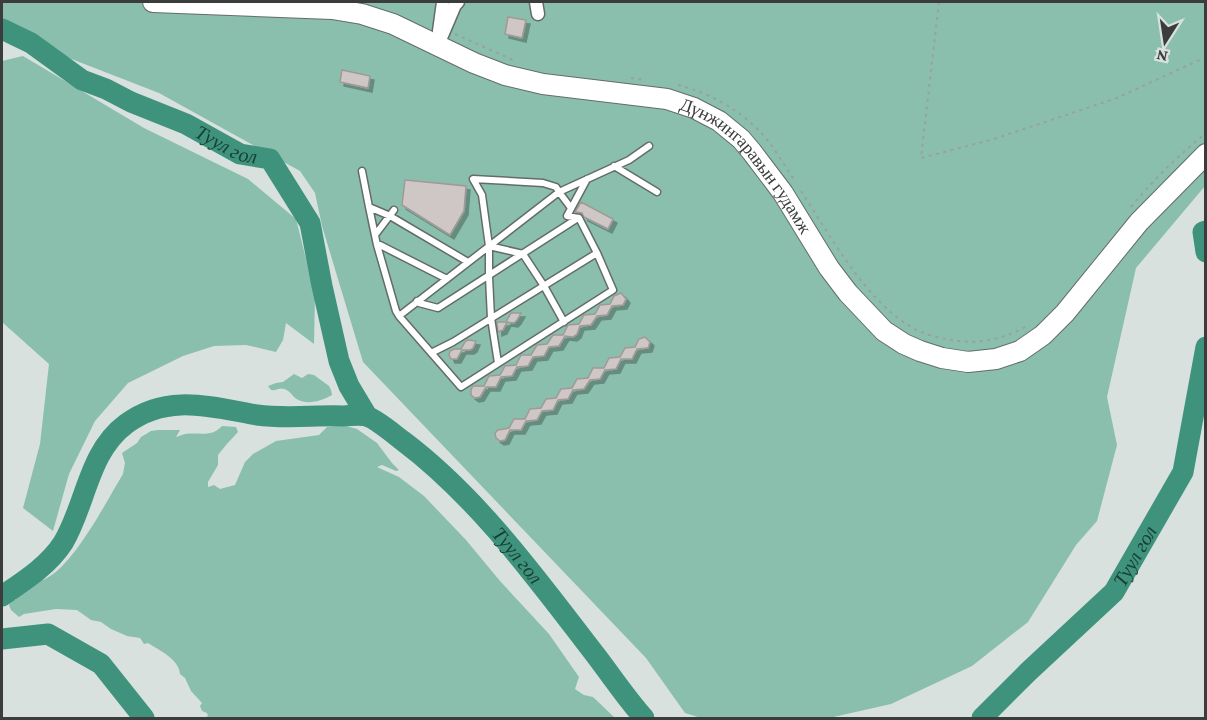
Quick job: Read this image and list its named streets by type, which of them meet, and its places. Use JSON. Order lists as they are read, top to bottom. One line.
{"streets":{"main road":["Дүнжингаравын гудамж"]},"water":["Туул гол"],"north":"bottom"}
